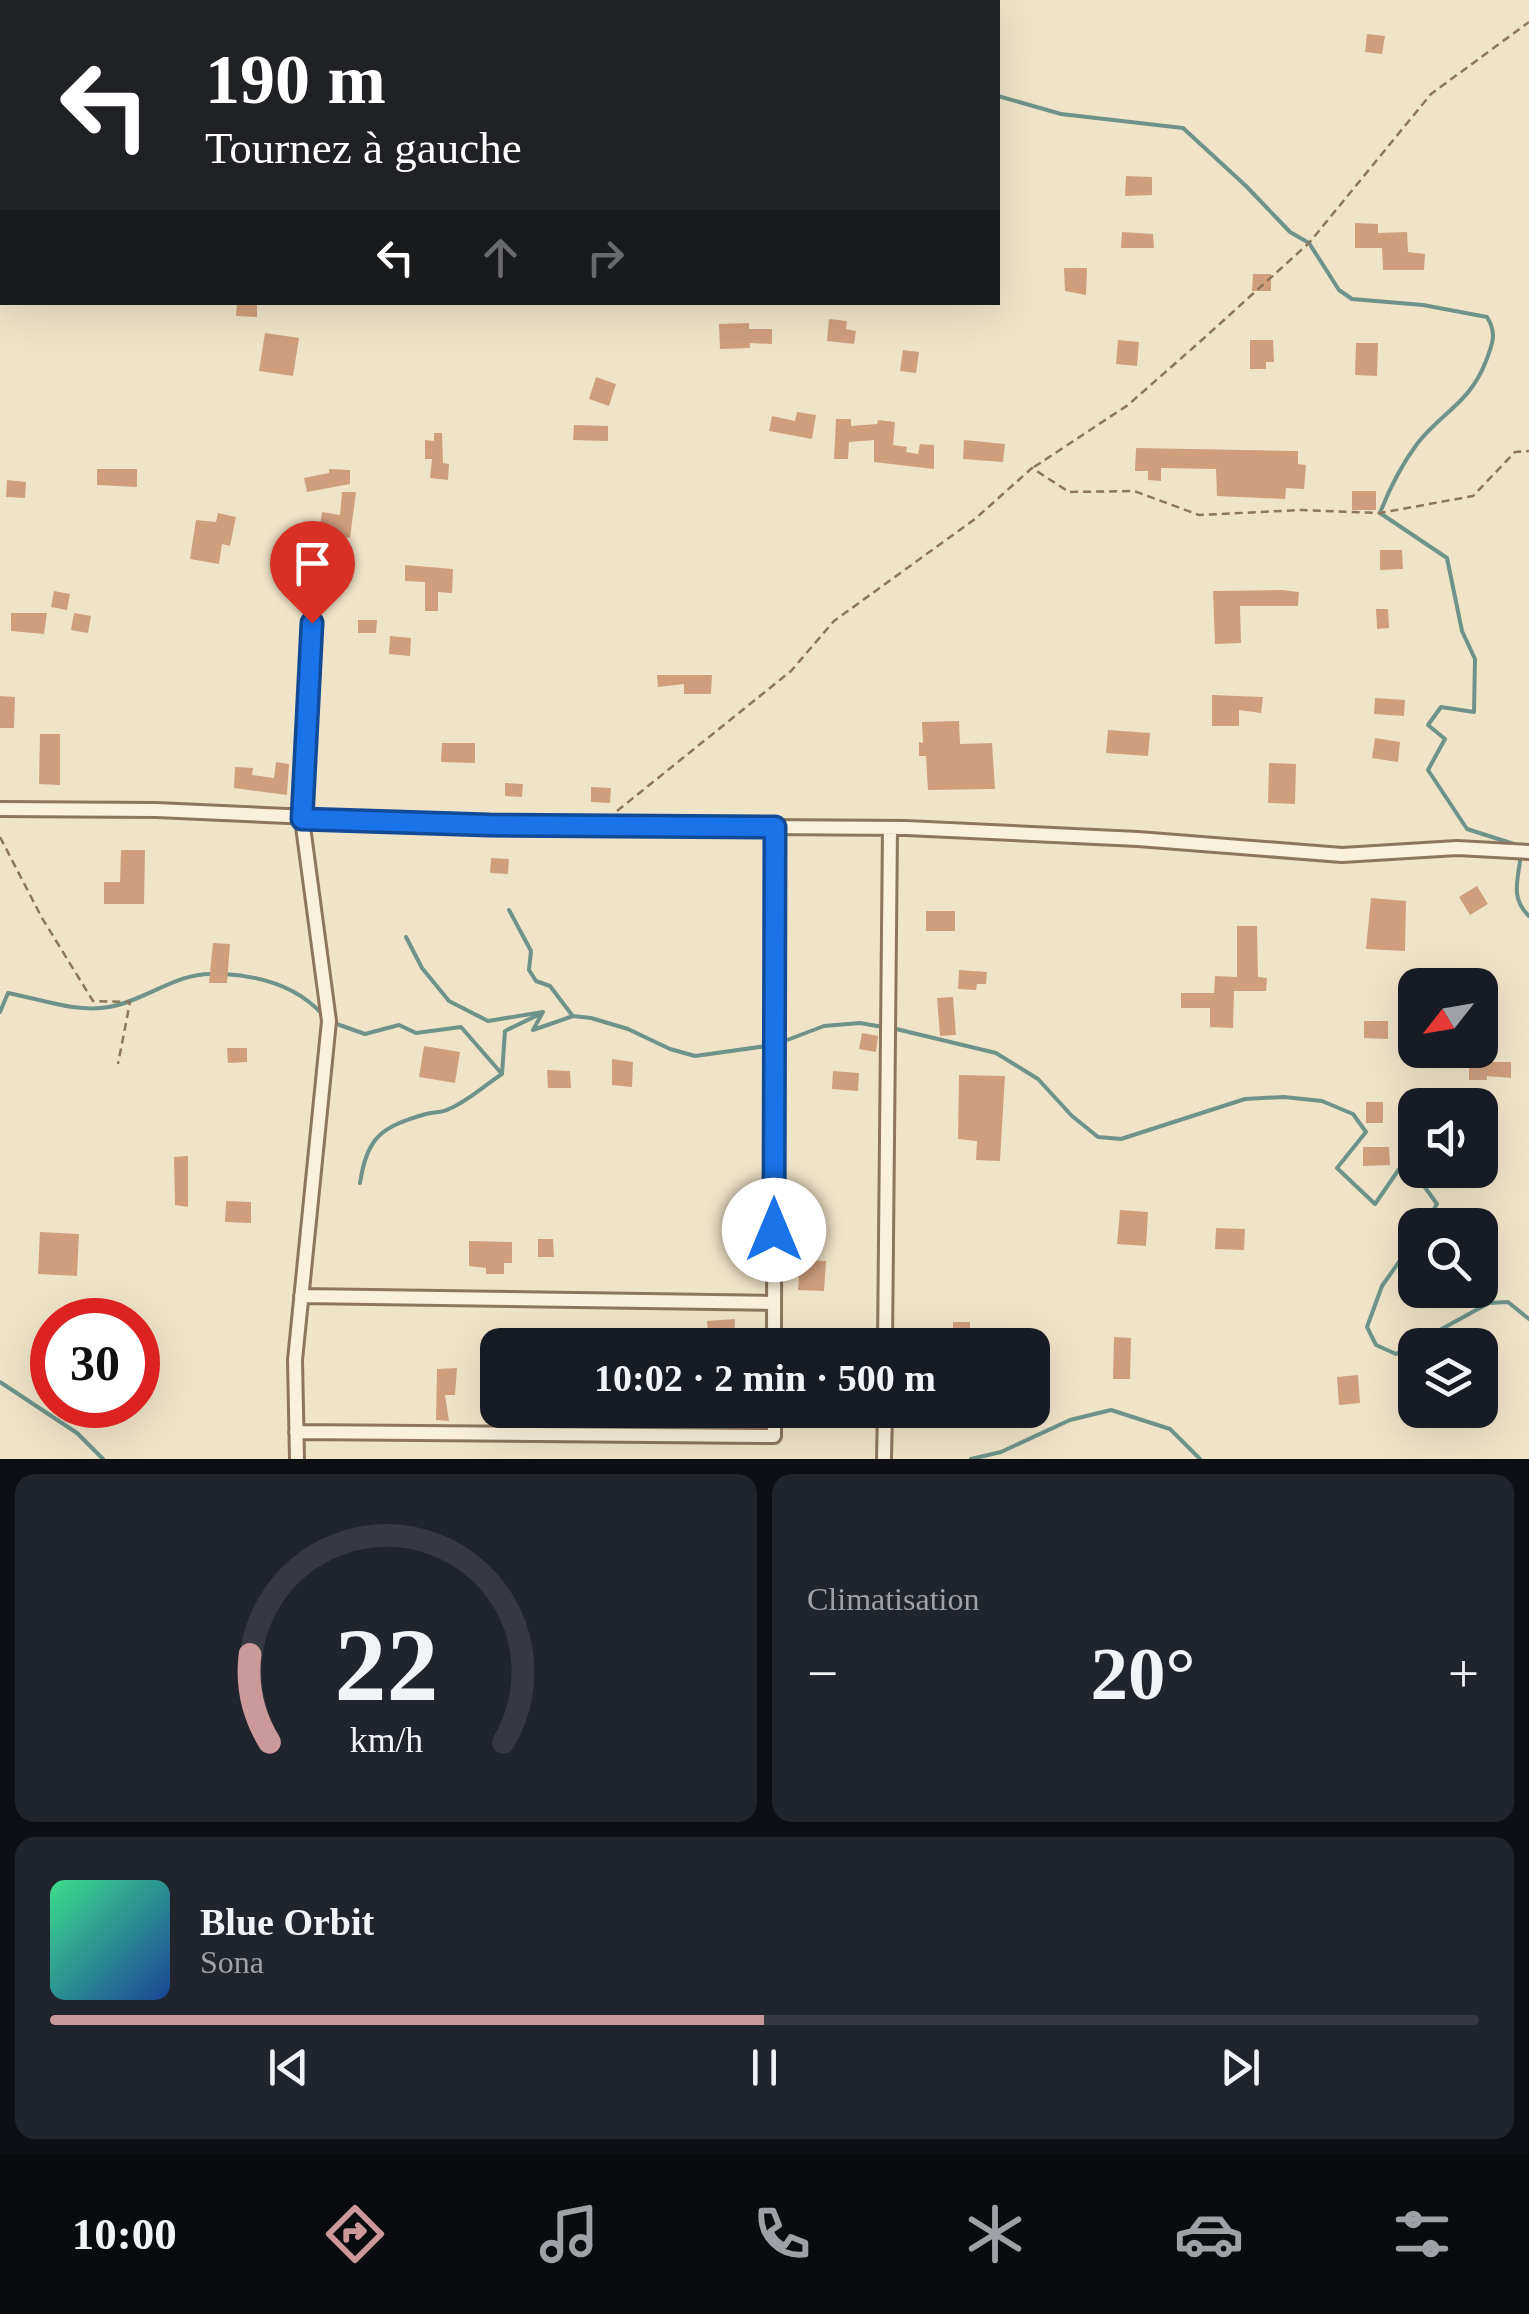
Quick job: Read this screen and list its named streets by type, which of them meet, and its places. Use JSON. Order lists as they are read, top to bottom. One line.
{"north":"bottom left","page":{"turn":["190 m","Tournez à gauche"],"limit":"30","trip":"10:02 · 2 min · 500 m","tile":"Climatisation","heat":["−","20°","+"],"song":["Blue Orbit","Sona"],"tabs":"10:00","gauge":["22","km/h"]}}
